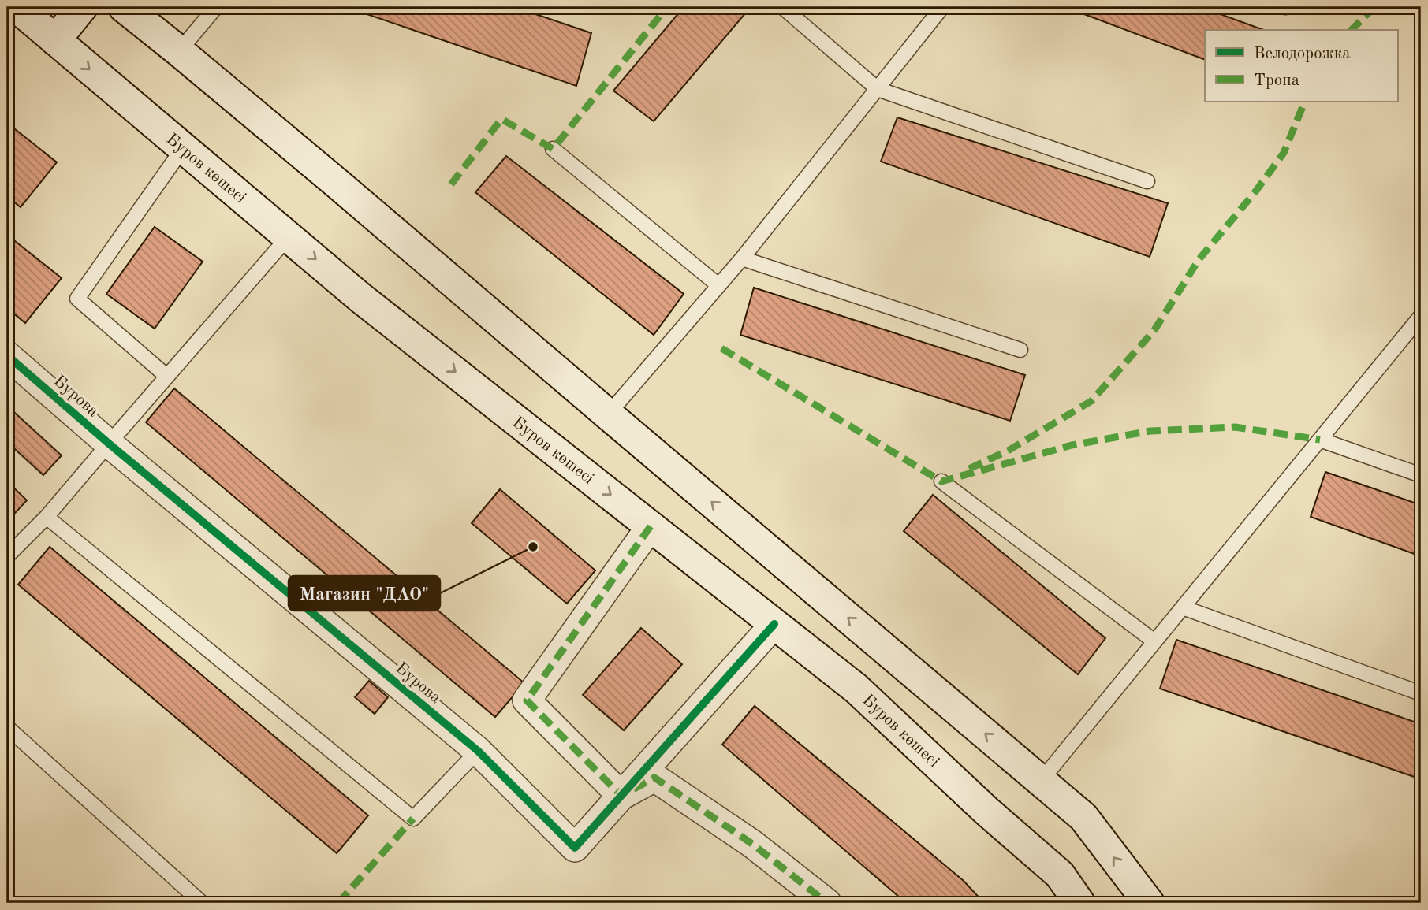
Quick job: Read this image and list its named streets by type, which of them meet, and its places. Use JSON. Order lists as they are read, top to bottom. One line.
{"streets":{"main road":["Буров көшесі"],"street":["Бурова"]},"crossings":[["Буров көшесі","Бурова"]],"places":["Магазин \"ДАО\""],"legend":["Велодорожка","Тропа"]}
